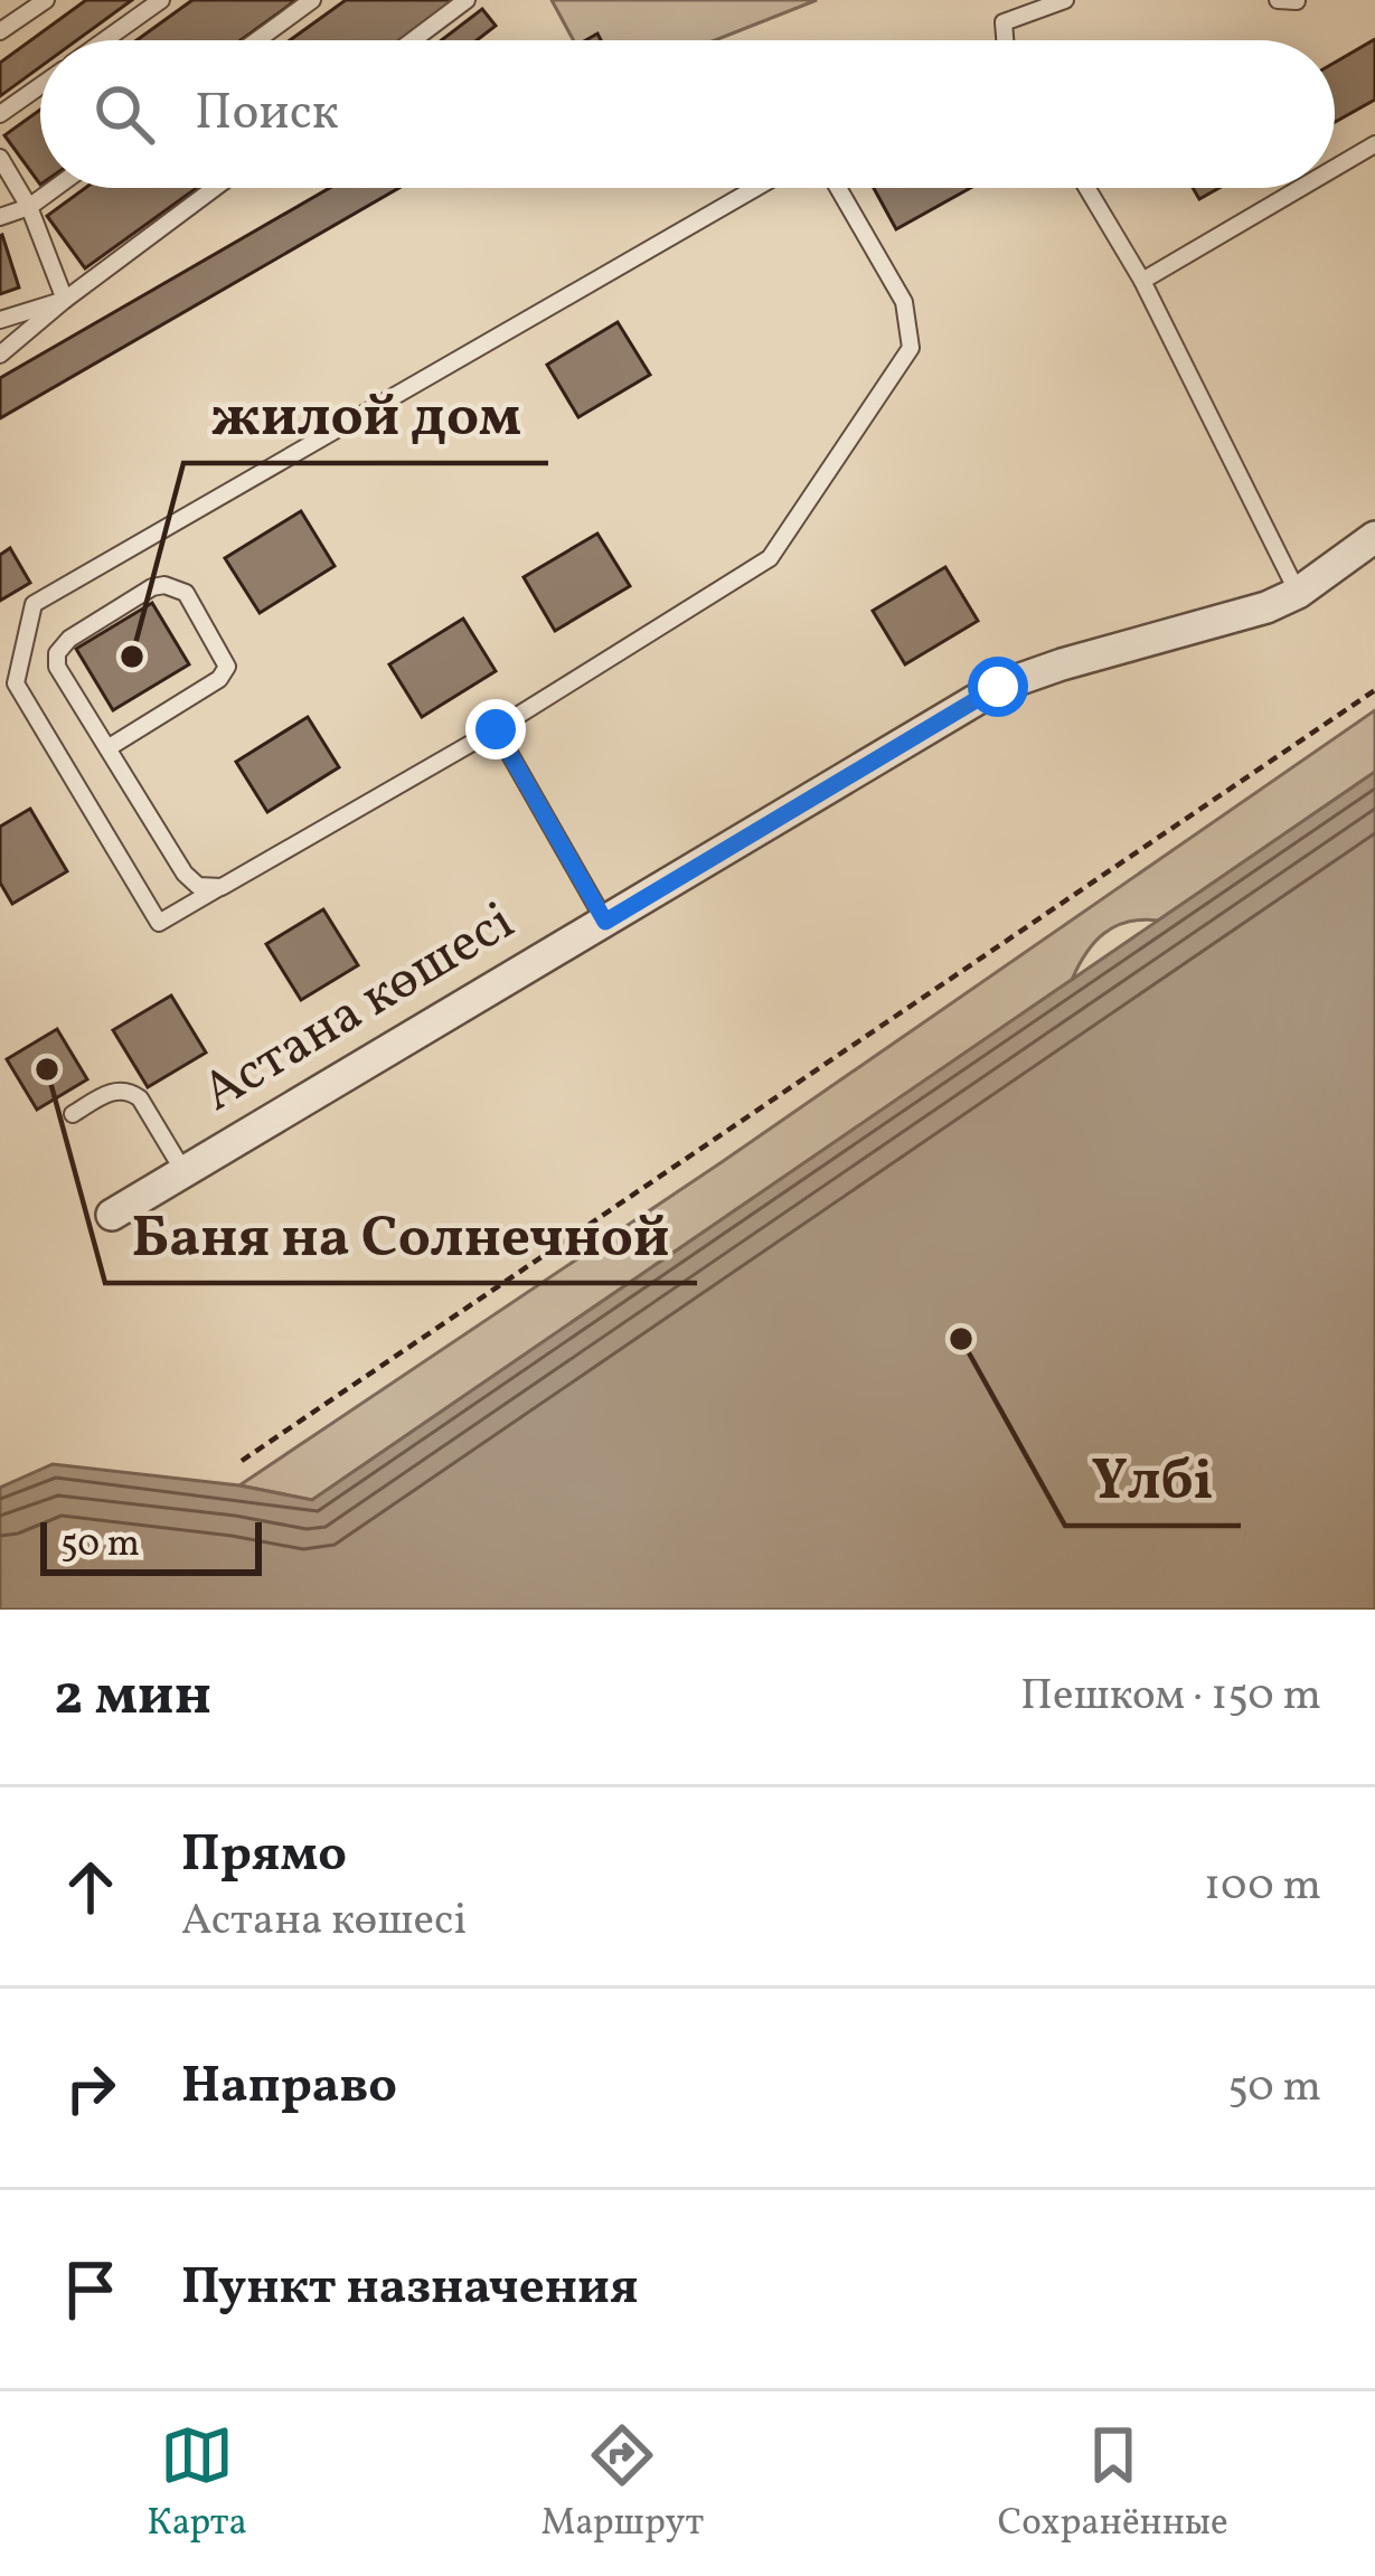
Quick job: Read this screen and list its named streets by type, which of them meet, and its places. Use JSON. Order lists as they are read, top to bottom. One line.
{"streets":{"street":["Астана көшесі"]},"places":["жилой дом","Баня на Солнечной","Үлбі"],"scale_bar":"50 m","page":{"search":"Поиск","scale":"50 m","heading":["2 мин","Пешком · 150 m"],"list":[["Прямо","Астана көшесі","100 m"],["Направо","50 m"],"Пункт назначения"],"nav":["Карта","Маршрут","Сохранённые"]}}
